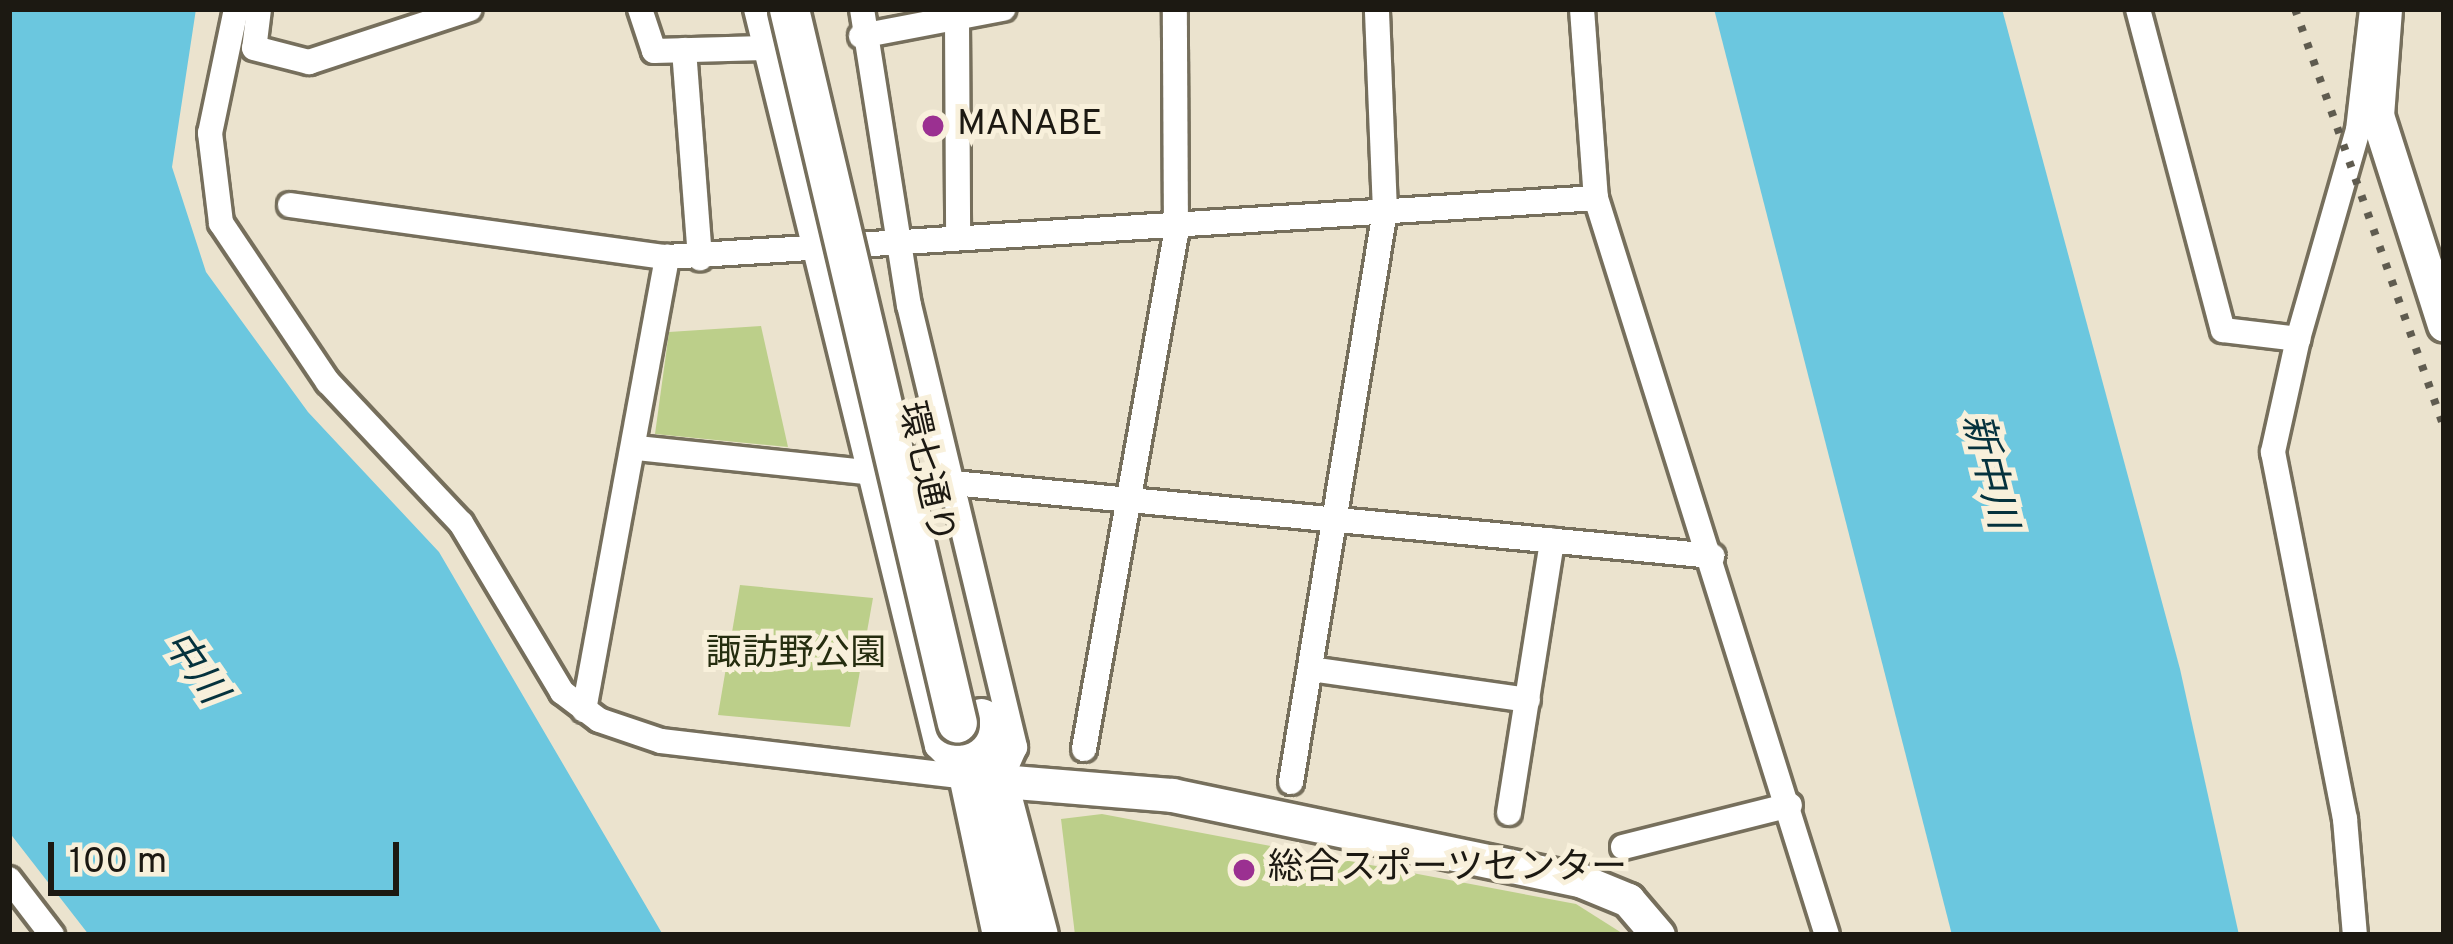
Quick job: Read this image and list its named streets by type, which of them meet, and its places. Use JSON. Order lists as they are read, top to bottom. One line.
{"streets":{"main road":["環七通り"]},"water":["新中川","中川"],"parks":["諏訪野公園"],"places":["MANABE","総合スポーツセンター"],"scale_bar":"100 m"}
